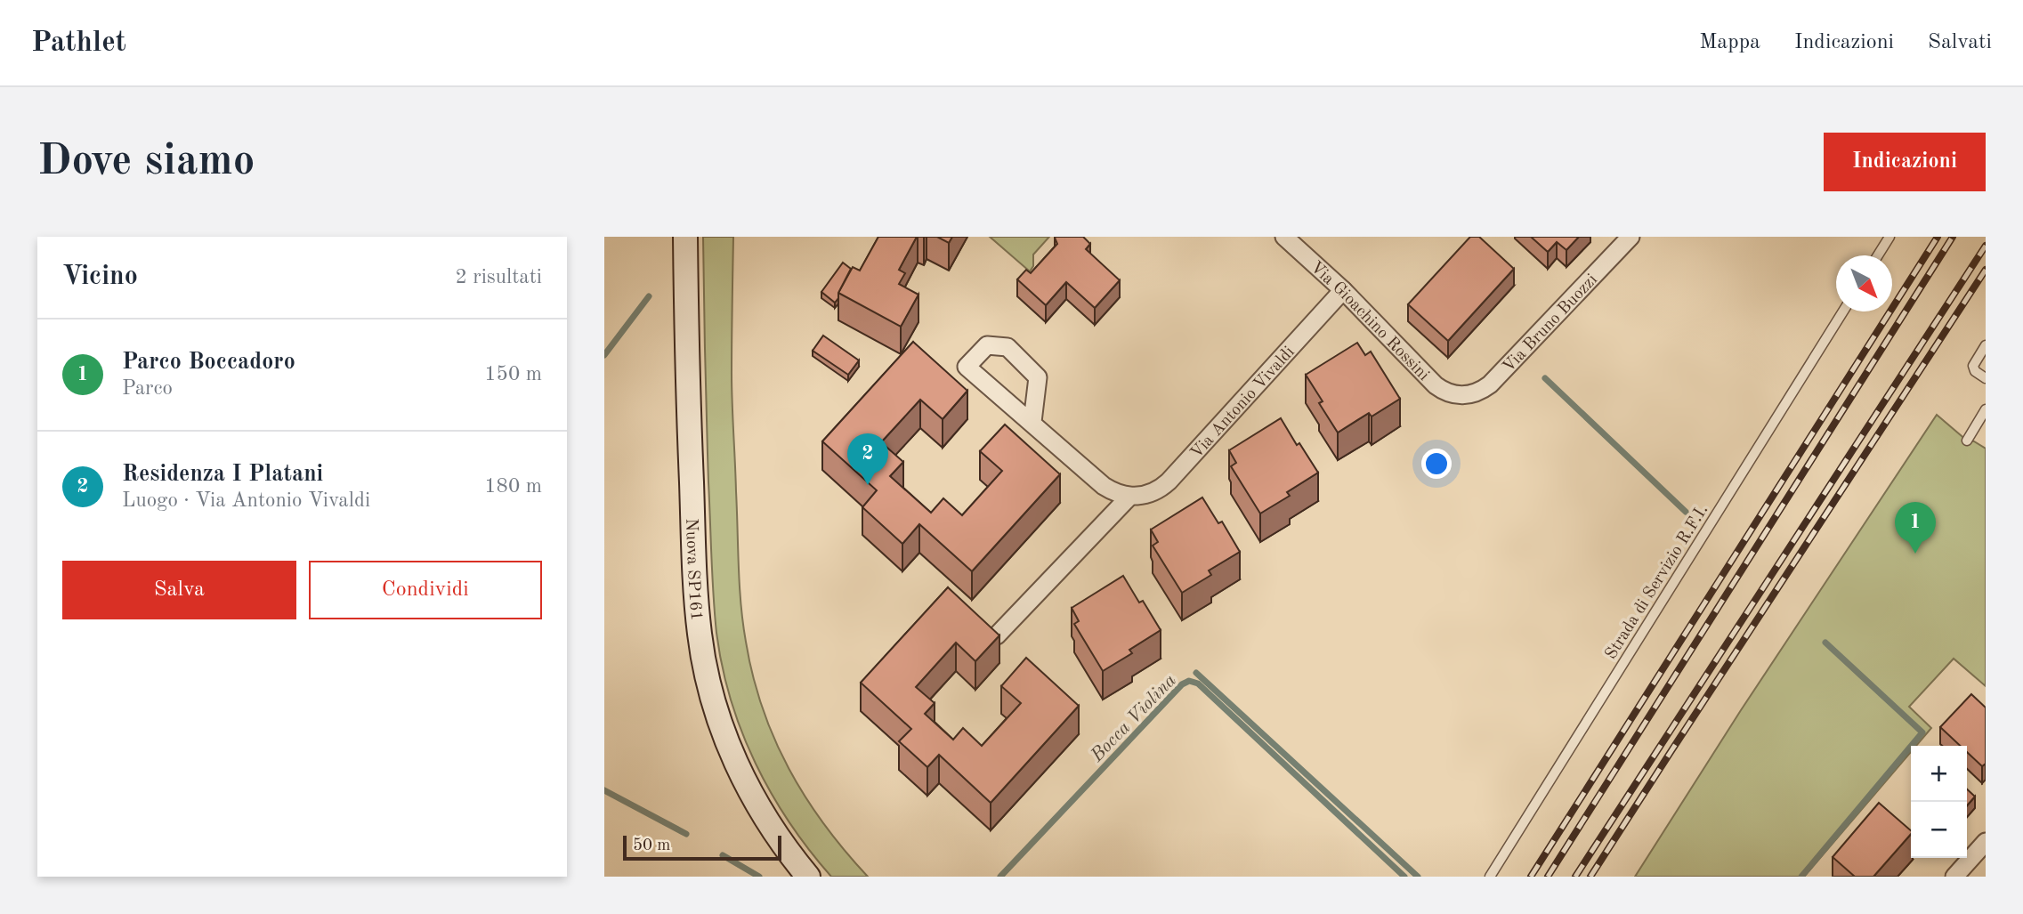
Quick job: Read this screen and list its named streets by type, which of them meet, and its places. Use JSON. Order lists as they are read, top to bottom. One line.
{"streets":{"main road":["Nuova SP161"],"street":["Via Gioachino Rossini","Via Bruno Buozzi","Via Antonio Vivaldi"],"lane":["Strada di Servizio R.F.I."]},"crossings":[["Via Gioachino Rossini","Via Bruno Buozzi"],["Via Gioachino Rossini","Via Antonio Vivaldi"]],"water":["Bocca Violina"],"scale_bar":"50 m","north":"bottom right","page":{"header":"Pathlet","nav":["Mappa","Indicazioni","Salvati"],"buttons":["Indicazioni",["Salva","Condividi"]],"title":"Dove siamo","heading":["Vicino","2 risultati"],"list":[{"mark":"1","name":"Parco Boccadoro","note":"Parco","value":"150 m"},{"mark":"2","name":"Residenza I Platani","note":"Luogo · Via Antonio Vivaldi","value":"180 m"}],"pins":["2","1"],"map_buttons":["+","−"],"scale":"50 m"}}
